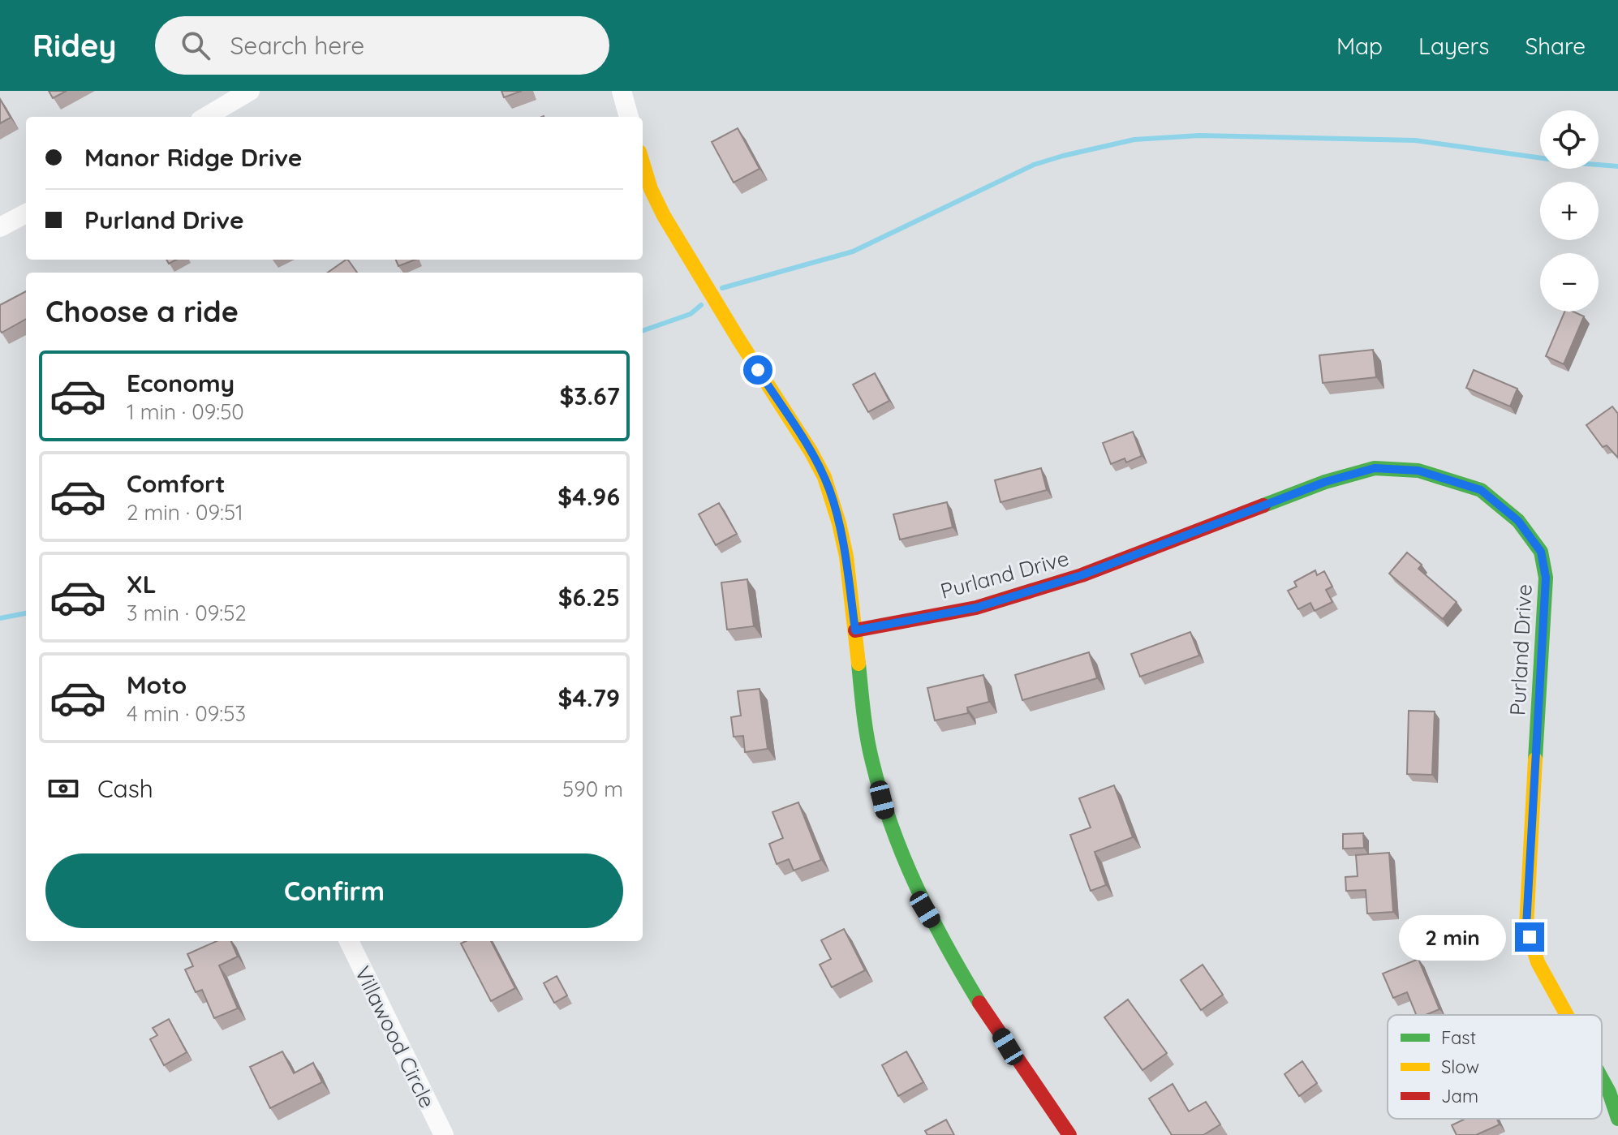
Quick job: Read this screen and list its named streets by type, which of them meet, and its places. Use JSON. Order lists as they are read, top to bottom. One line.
{"streets":{"street":["Purland Drive","Villawood Circle"]},"legend":["Fast","Slow","Jam"],"page":{"header":"Ridey","search":"Search here","nav":["Map","Layers","Share"],"map_buttons":["+","−"],"banner":["Manor Ridge Drive","Purland Drive"],"heading":"Choose a ride","list":[{"name":"Economy","note":"1 min · 09:50","value":"$3.67"},{"name":"Comfort","note":"2 min · 09:51","value":"$4.96"},{"name":"XL","note":"3 min · 09:52","value":"$6.25"},{"name":"Moto","note":"4 min · 09:53","value":"$4.79"}],"pay":["Cash","590 m"],"buttons":"Confirm","bubble":"2 min"}}
